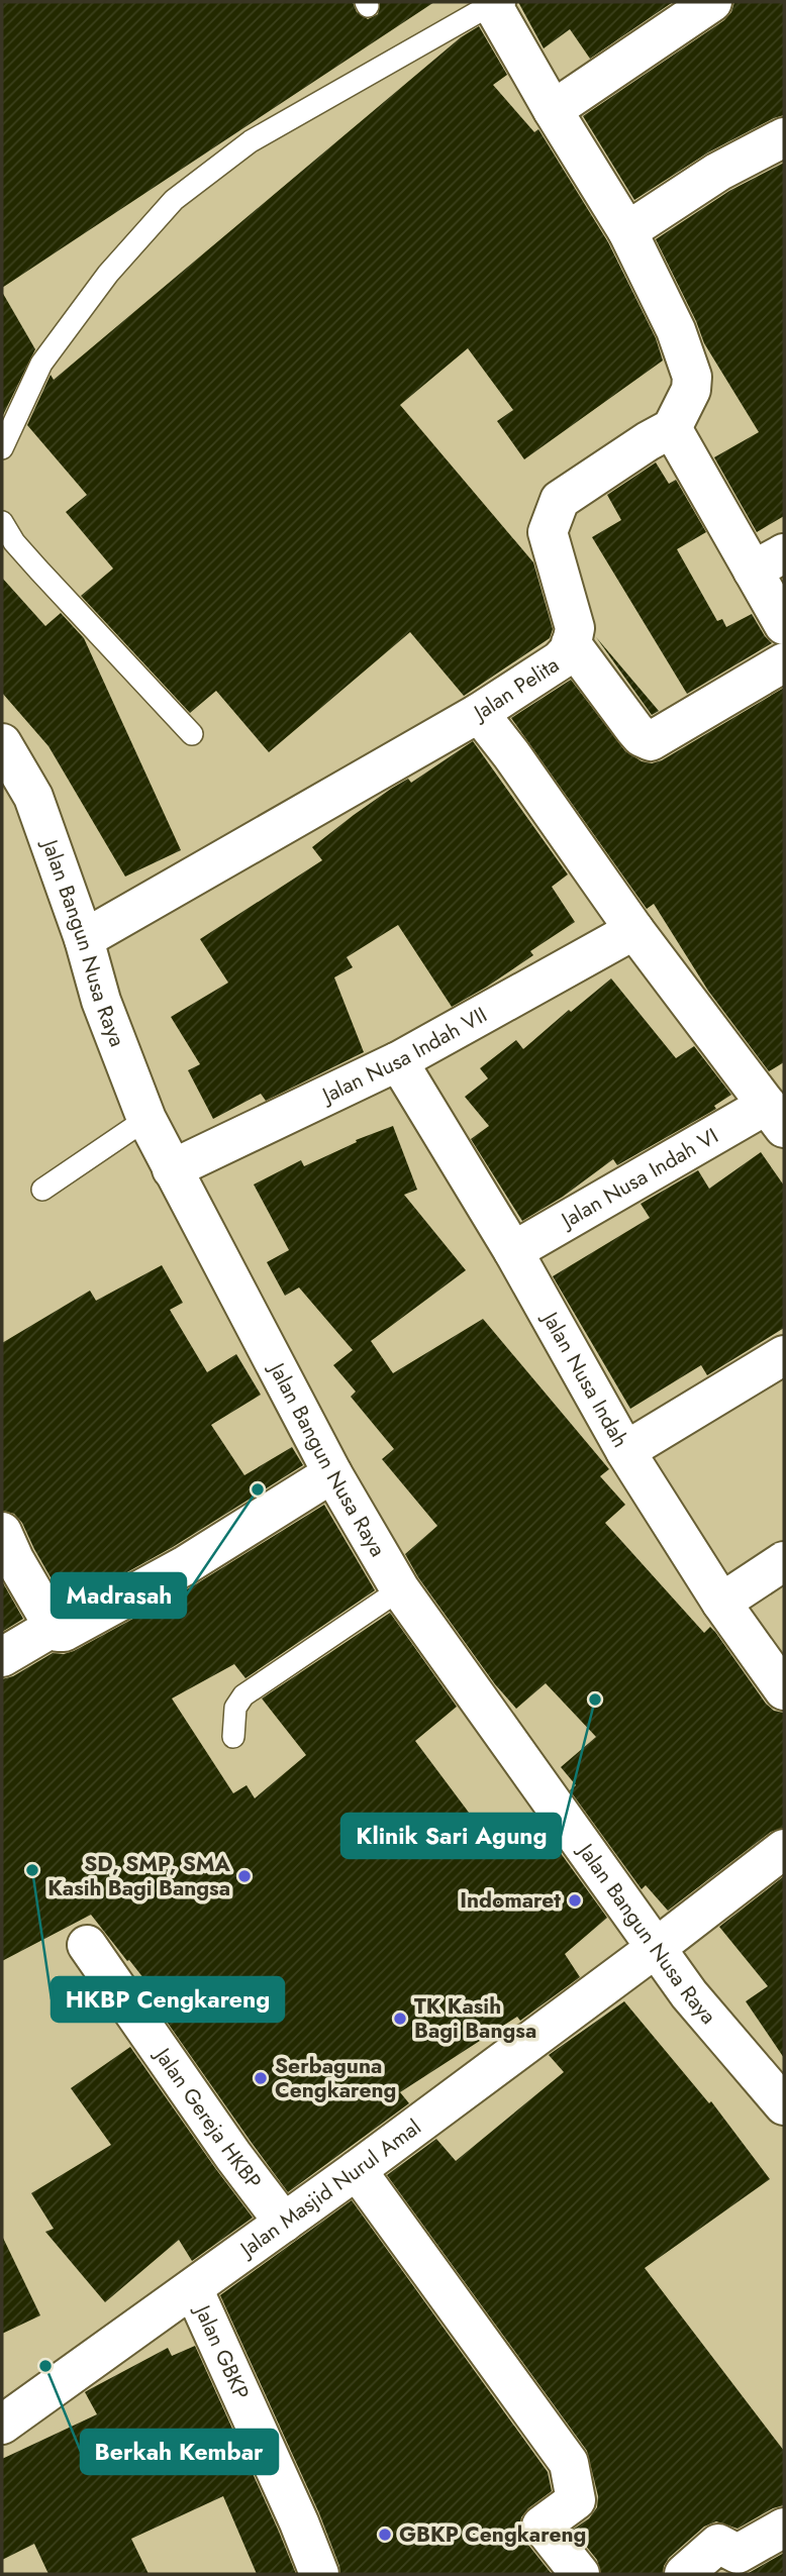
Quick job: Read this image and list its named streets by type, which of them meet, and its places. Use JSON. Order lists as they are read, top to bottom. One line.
{"streets":{"street":["Jalan Pelita","Jalan Bangun Nusa Raya","Jalan Nusa Indah VII","Jalan Nusa Indah VI","Jalan Nusa Indah","Jalan Gereja HKBP","Jalan Masjid Nurul Amal","Jalan GBKP"]},"crossings":[["Jalan Pelita","Jalan Bangun Nusa Raya"],["Jalan Bangun Nusa Raya","Jalan Nusa Indah VII"],["Jalan Bangun Nusa Raya","Jalan Masjid Nurul Amal"],["Jalan Nusa Indah VII","Jalan Nusa Indah"],["Jalan Nusa Indah VI","Jalan Nusa Indah"],["Jalan Gereja HKBP","Jalan Masjid Nurul Amal"],["Jalan Masjid Nurul Amal","Jalan GBKP"]],"places":["Madrasah","Klinik Sari Agung","HKBP Cengkareng","SD, SMP, SMA Kasih Bagi Bangsa","Indomaret","TK Kasih Bagi Bangsa","Serbaguna Cengkareng","Berkah Kembar","GBKP Cengkareng"]}
